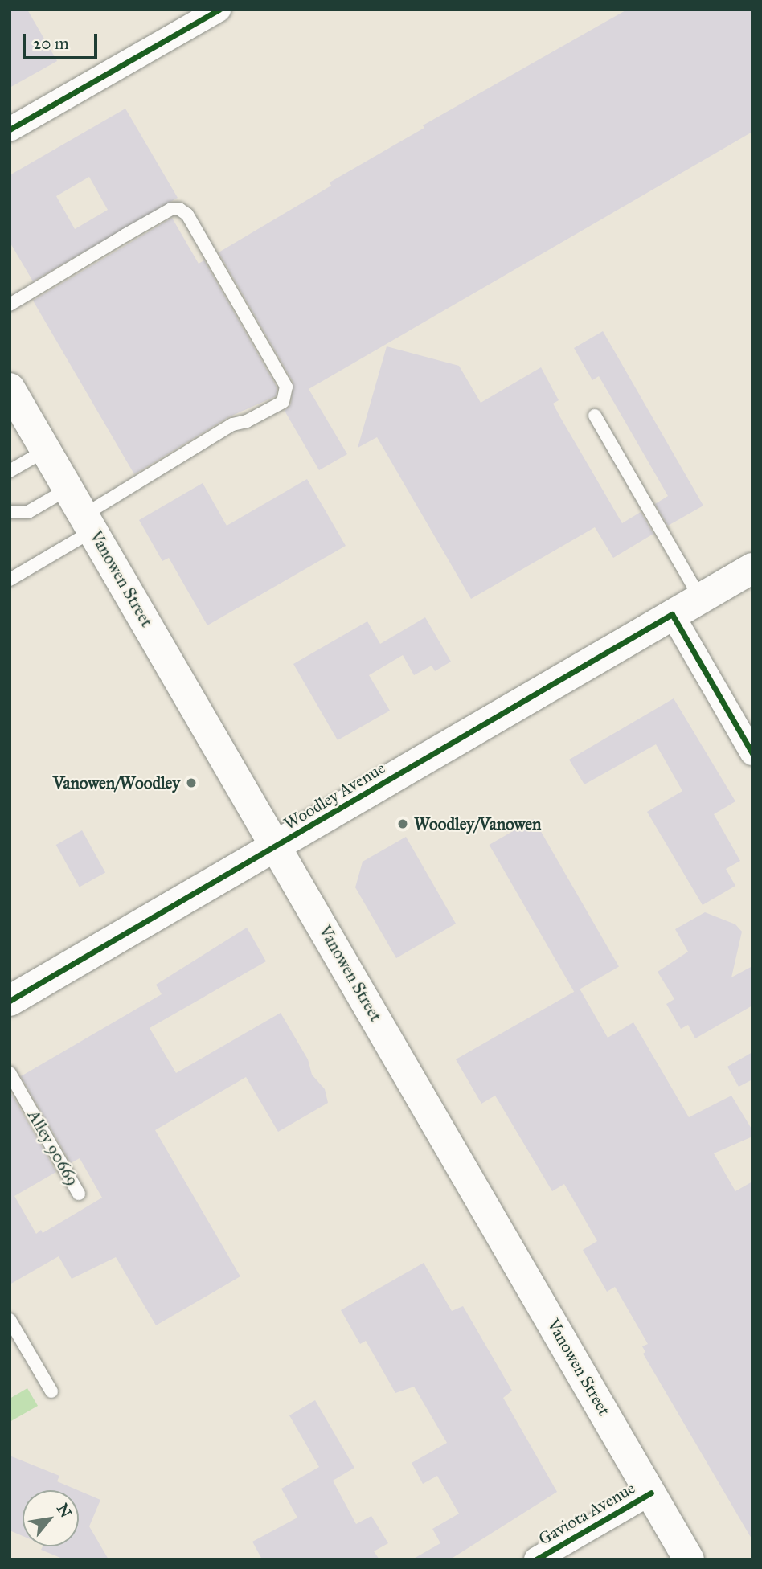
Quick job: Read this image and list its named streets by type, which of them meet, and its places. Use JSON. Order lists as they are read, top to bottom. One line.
{"streets":{"main road":["Vanowen Street","Woodley Avenue"],"street":["Gaviota Avenue"],"lane":["Alley 90669"]},"crossings":[["Vanowen Street","Woodley Avenue"],["Vanowen Street","Gaviota Avenue"]],"places":["Vanowen/Woodley","Woodley/Vanowen"],"scale_bar":"20 m","north":"top right"}
